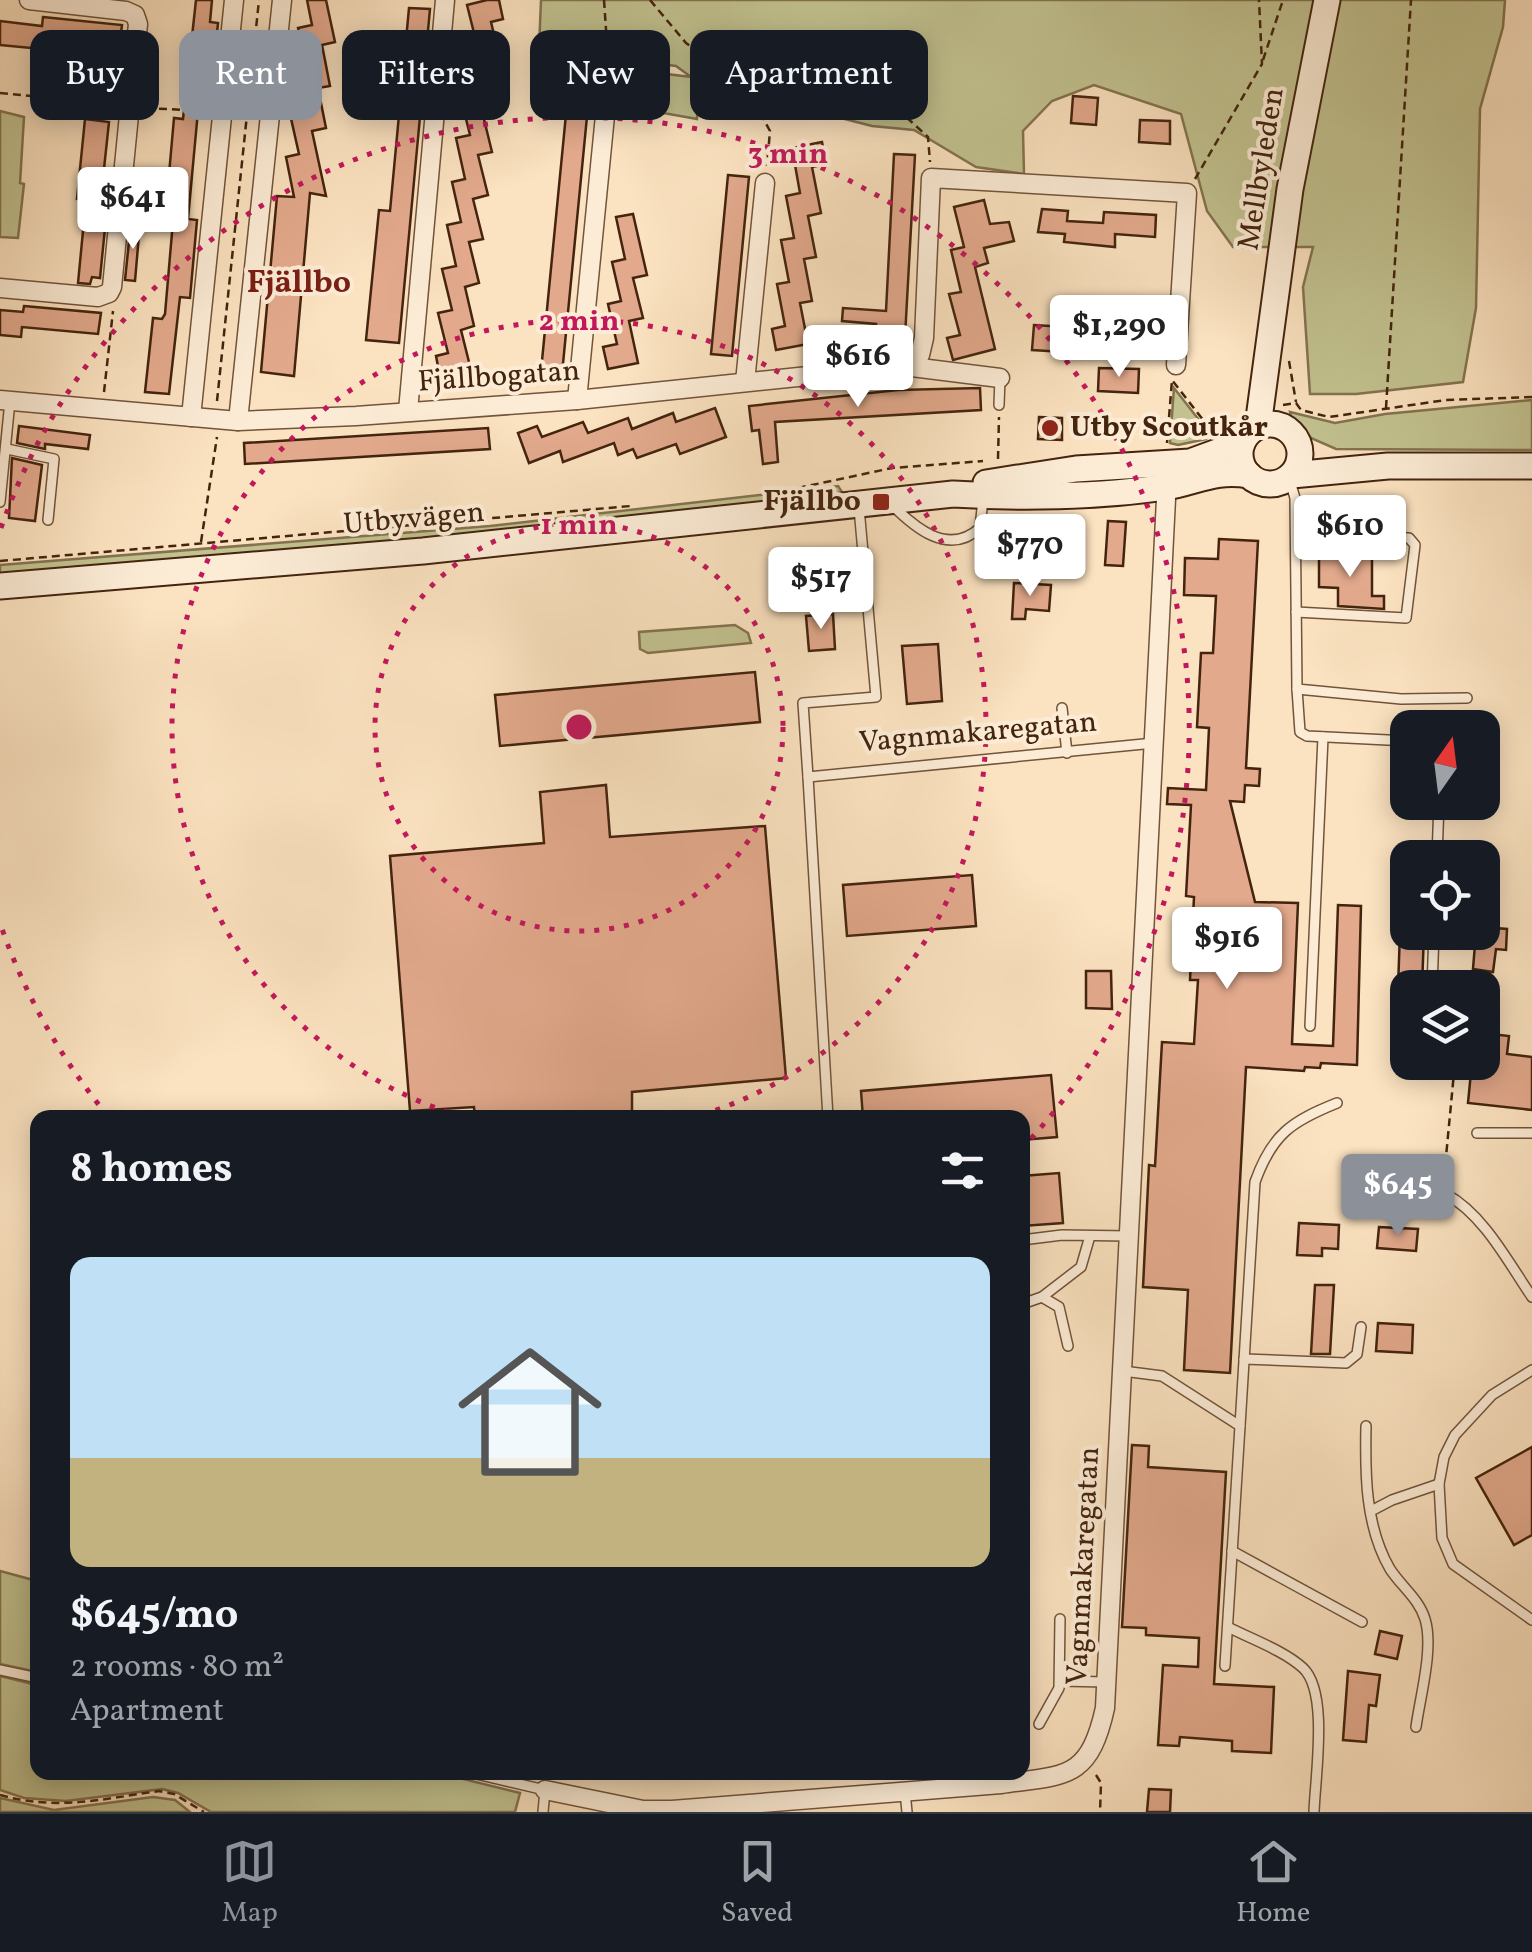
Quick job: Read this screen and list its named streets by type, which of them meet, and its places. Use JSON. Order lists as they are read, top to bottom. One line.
{"streets":{"street":["Mellbyleden","Fjällbogatan","Utbyvägen","Vagnmakaregatan"]},"crossings":[["Mellbyleden","Utbyvägen"],["Utbyvägen","Vagnmakaregatan"]],"districts":["Fjällbo"],"places":{"other":["Utby Scoutkår"],"transit":["Fjällbo"]},"north":"top","page":{"chip":["Buy","Rent","Filters","New","Apartment"],"price":["$641","$1,290","$616","$610","$770","$517","$916","$645"],"heading":"8 homes","list":[{"name":"$645/mo","note":"2 rooms · 80 m² · Apartment"}],"tabs":["Map","Saved","Home"]},"rings":["3 min","2 min","1 min"]}
